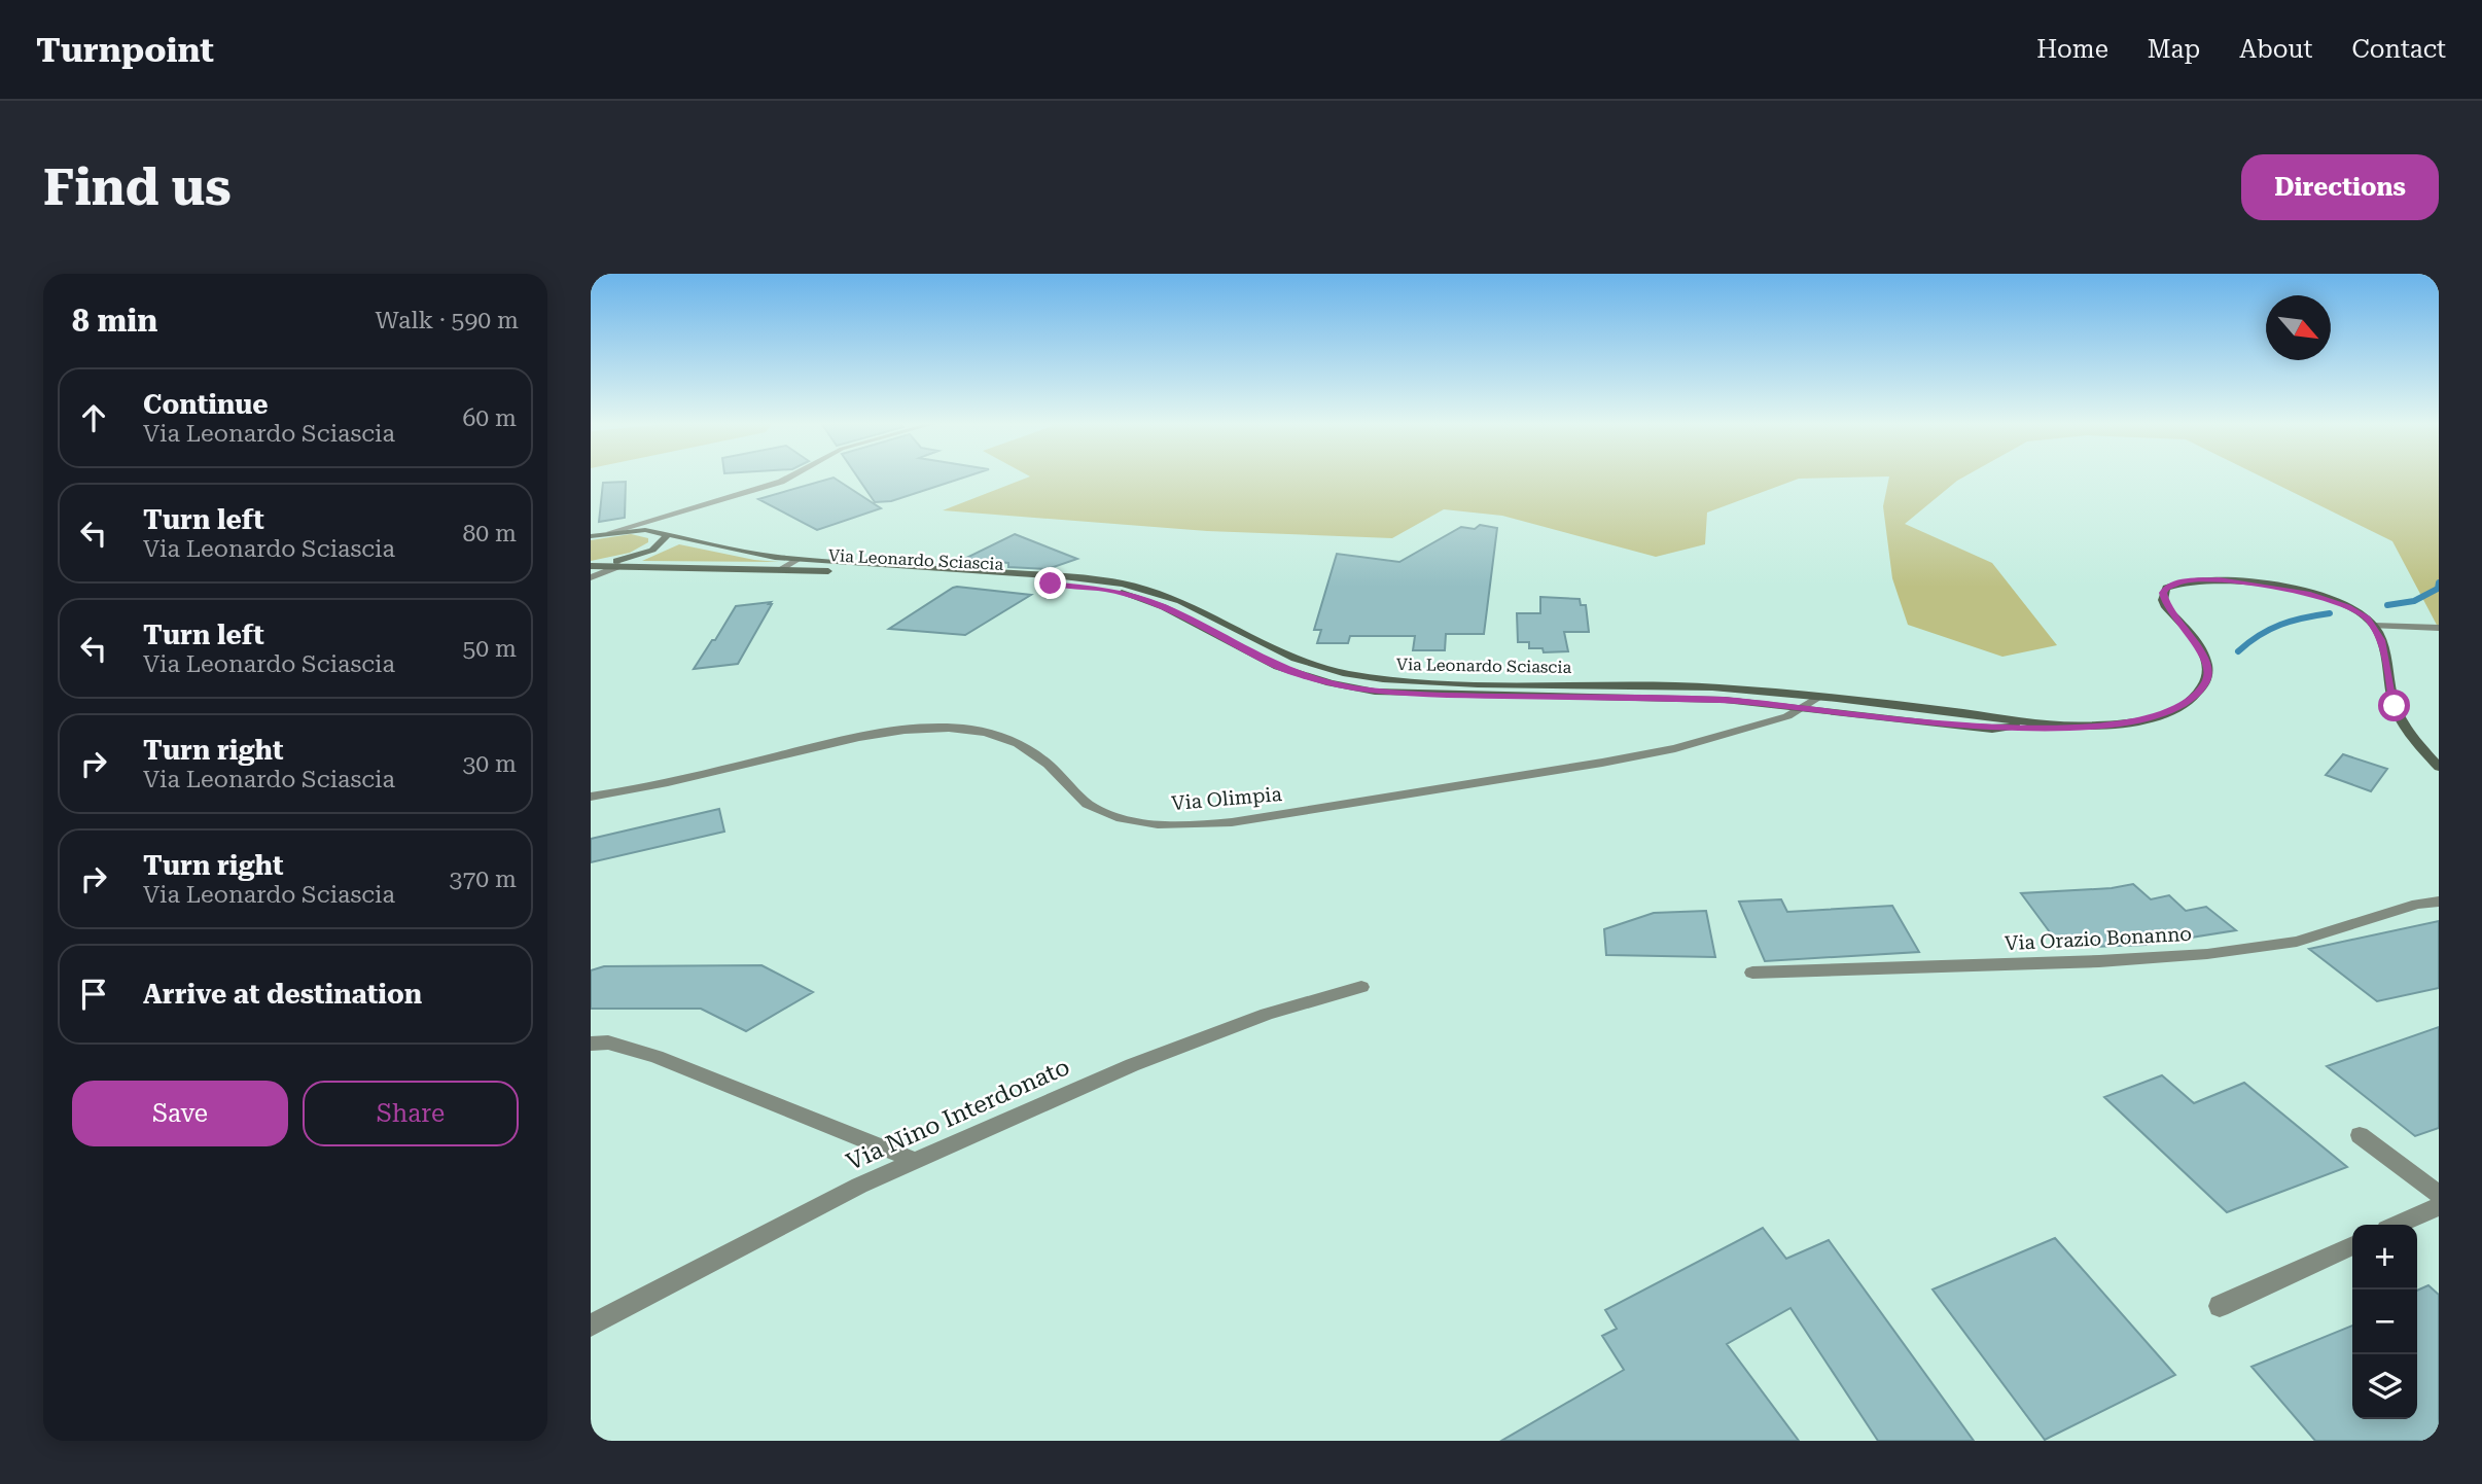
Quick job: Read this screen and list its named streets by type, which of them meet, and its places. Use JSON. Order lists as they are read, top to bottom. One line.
{"streets":{"street":["Via Leonardo Sciascia","Via Olimpia","Via Orazio Bonanno","Via Nino Interdonato"]},"crossings":[["Via Leonardo Sciascia","Via Olimpia"]],"north":"bottom right","page":{"header":"Turnpoint","nav":["Home","Map","About","Contact"],"buttons":["Directions",["Save","Share"]],"title":"Find us","heading":["8 min","Walk · 590 m"],"list":[["Continue","Via Leonardo Sciascia","60 m"],["Turn left","Via Leonardo Sciascia","80 m"],["Turn left","Via Leonardo Sciascia","50 m"],["Turn right","Via Leonardo Sciascia","30 m"],["Turn right","Via Leonardo Sciascia","370 m"],"Arrive at destination"],"map_buttons":["+","−"]}}
